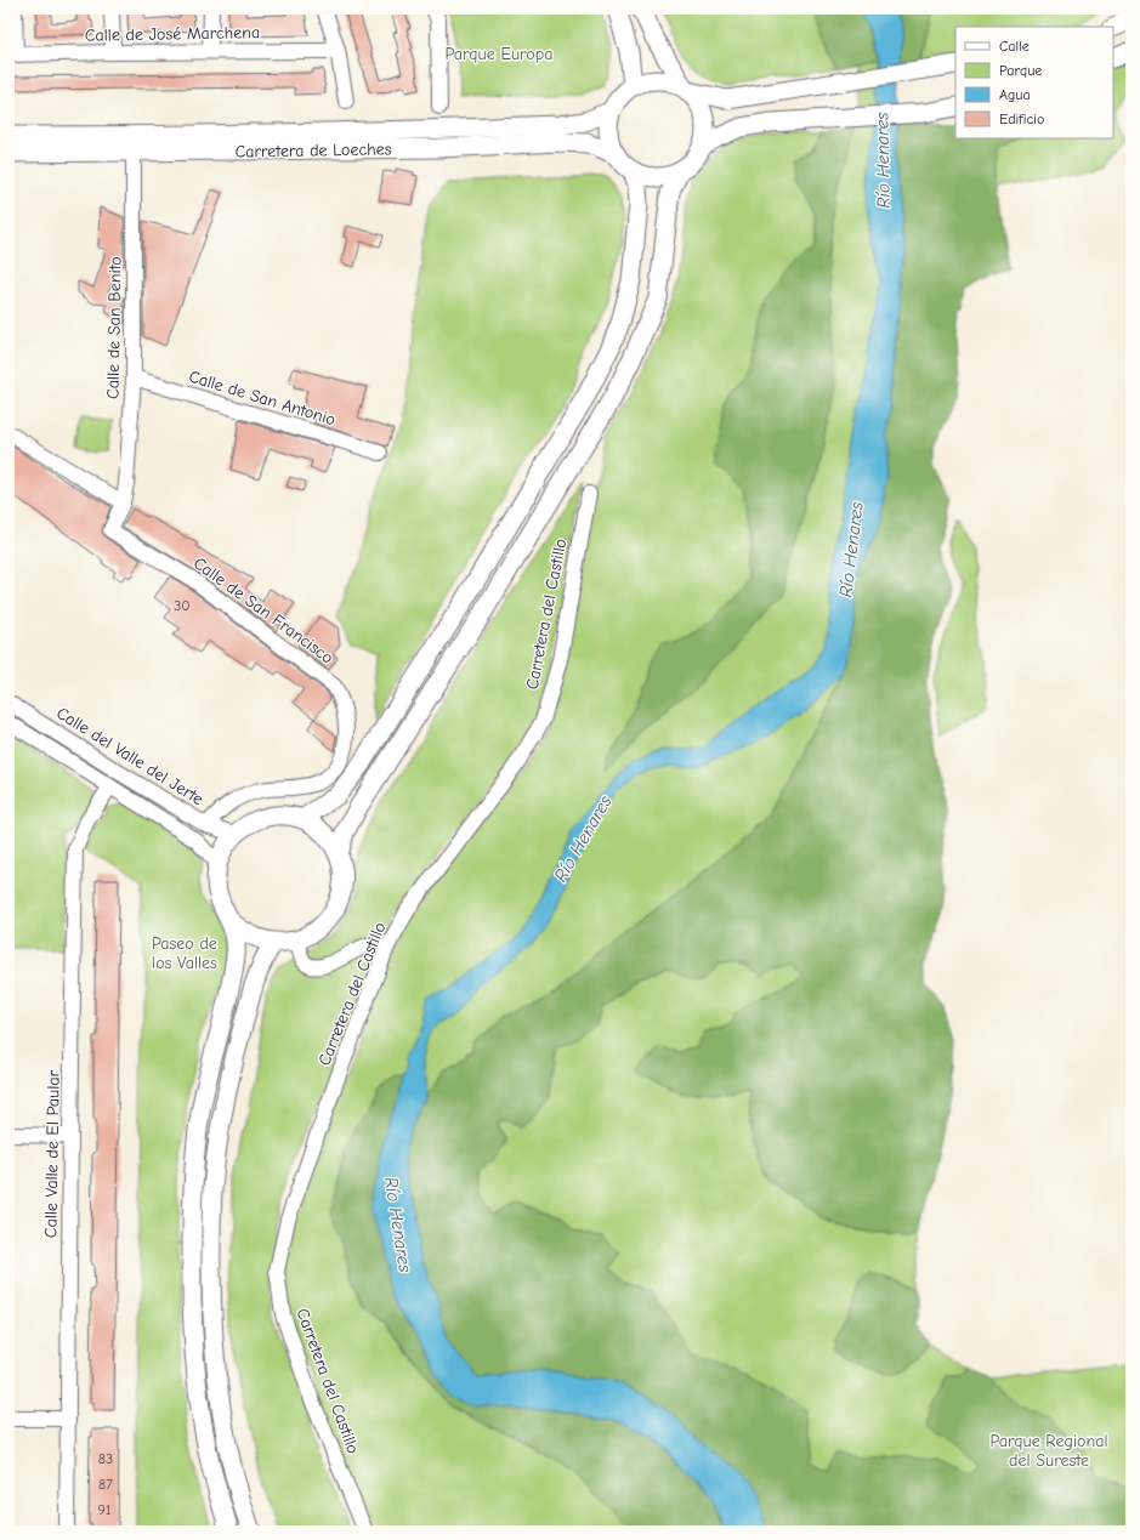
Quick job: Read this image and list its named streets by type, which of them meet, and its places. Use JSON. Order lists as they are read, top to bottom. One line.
{"streets":{"main road":["Carretera de Loeches"],"street":["Calle de José Marchena","Calle de San Benito","Calle de San Antonio","Calle de San Francisco","Carretera del Castillo","Calle del Valle del Jerte","Calle Valle de El Paular"]},"crossings":[["Carretera de Loeches","Calle de San Benito"],["Calle de San Benito","Calle de San Antonio"],["Calle de San Benito","Calle de San Francisco"],["Calle de San Francisco","Calle del Valle del Jerte"],["Calle del Valle del Jerte","Calle Valle de El Paular"]],"water":["Río Henares"],"parks":["Parque Europa","Paseo de los Valles","Parque Regional del Sureste"],"house_numbers":["30","83","87","91"],"legend":["Calle","Parque","Agua","Edificio"]}
